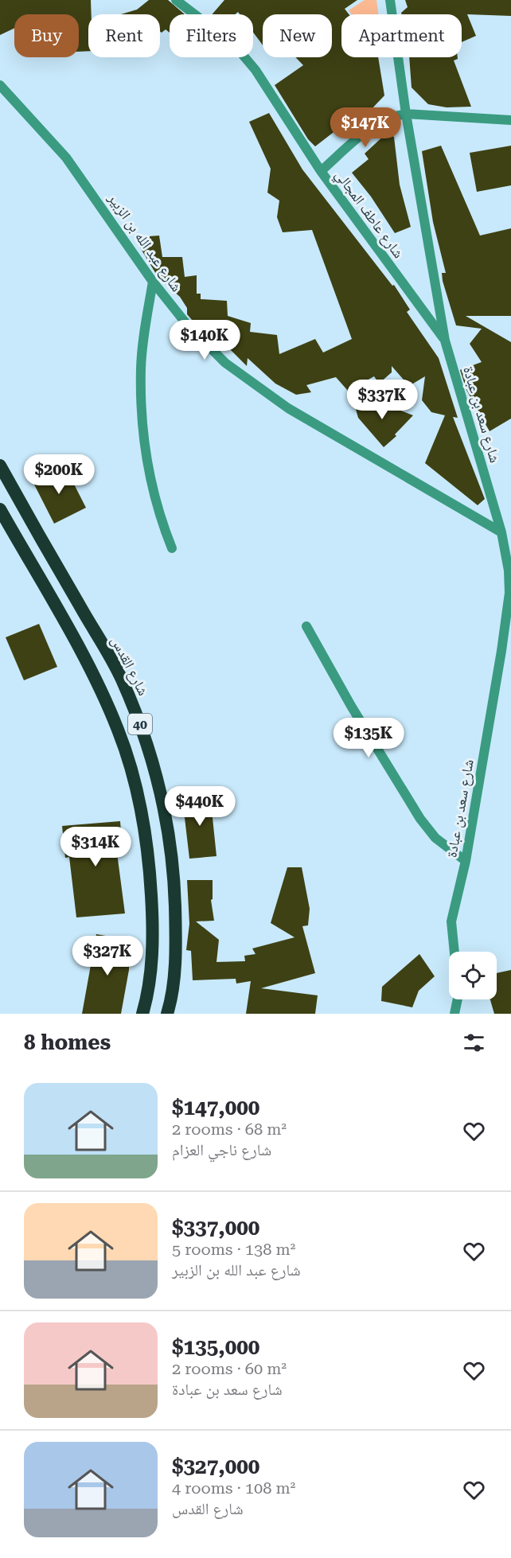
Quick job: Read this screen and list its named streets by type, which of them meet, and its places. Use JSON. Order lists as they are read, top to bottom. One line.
{"streets":{"highway":["شارع القدس","40"],"street":["شارع عاطف المجالي","شارع عبد الله بن الزبير","شارع سعد بن عبادة"]},"crossings":[["شارع عاطف المجالي","شارع سعد بن عبادة"],["شارع عبد الله بن الزبير","شارع سعد بن عبادة"]],"page":{"chip":["Buy","Rent","Filters","New","Apartment"],"price":["$147K","$140K","$337K","$200K","$135K","$440K","$314K","$327K"],"heading":"8 homes","list":[{"name":"$147,000","note":"2 rooms · 68 m² · شارع ناجي العزام"},{"name":"$337,000","note":"5 rooms · 138 m² · شارع عبد الله بن الزبير"},{"name":"$135,000","note":"2 rooms · 60 m² · شارع سعد بن عبادة"},{"name":"$327,000","note":"4 rooms · 108 m² · شارع القدس"}]}}
